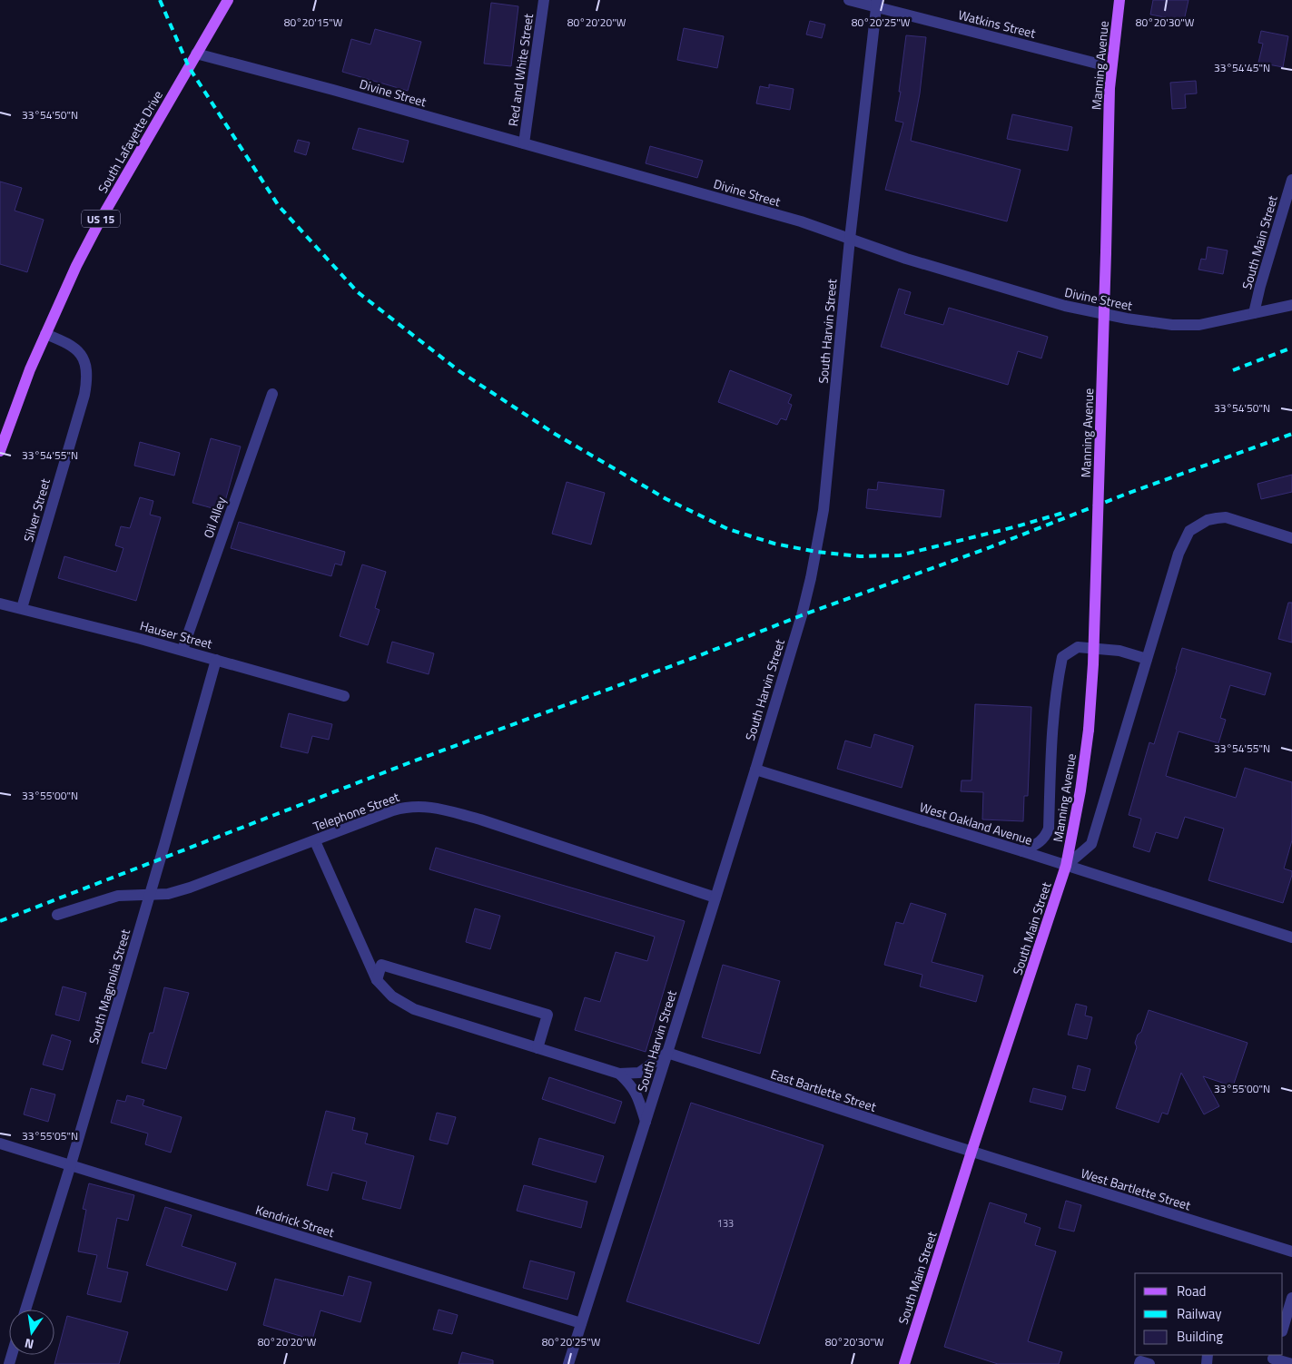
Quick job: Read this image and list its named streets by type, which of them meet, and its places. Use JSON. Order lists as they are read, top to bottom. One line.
{"streets":{"main road":["Manning Avenue","South Lafayette Drive","US 15","South Main Street"],"street":["Watkins Street","Red and White Street","Divine Street","South Harvin Street","Silver Street","Oil Alley","Hauser Street","Telephone Street","West Oakland Avenue","South Magnolia Street","East Bartlette Street","West Bartlette Street","Kendrick Street"]},"crossings":[["Watkins Street","Manning Avenue"],["Watkins Street","South Harvin Street"],["Manning Avenue","South Main Street"],["Manning Avenue","West Oakland Avenue"],["Red and White Street","Divine Street"],["Divine Street","South Lafayette Drive"],["Divine Street","South Main Street"],["Divine Street","South Harvin Street"],["South Lafayette Drive","Silver Street"],["South Main Street","West Oakland Avenue"],["South Main Street","East Bartlette Street"],["South Main Street","West Bartlette Street"],["South Harvin Street","Telephone Street"],["South Harvin Street","West Oakland Avenue"],["South Harvin Street","East Bartlette Street"],["South Harvin Street","Kendrick Street"],["Silver Street","Hauser Street"],["Oil Alley","Hauser Street"],["Hauser Street","South Magnolia Street"],["Telephone Street","South Magnolia Street"],["South Magnolia Street","Kendrick Street"],["East Bartlette Street","West Bartlette Street"]],"house_numbers":["133"],"legend":["Road","Railway","Building"],"north":"bottom","coordinates":["80°20'15\"W","80°20'20\"W","80°20'25\"W","80°20'30\"W","33°54'45\"N","33°54'50\"N","33°54'55\"N","33°55'00\"N","33°55'05\"N"]}
